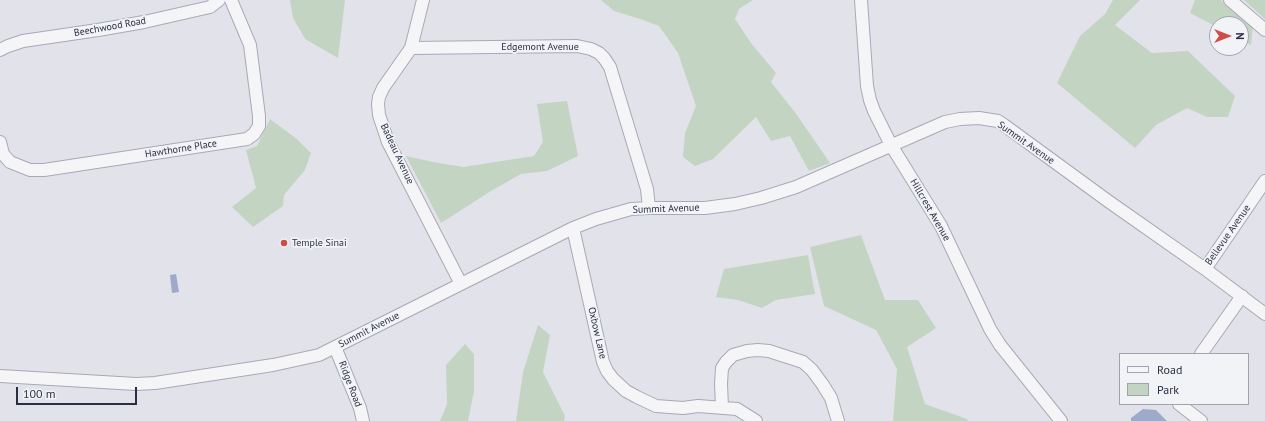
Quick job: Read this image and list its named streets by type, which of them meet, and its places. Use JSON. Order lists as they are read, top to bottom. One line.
{"streets":{"street":["Beechwood Road","Edgemont Avenue","Summit Avenue","Hawthorne Place","Badeau Avenue","Hillcrest Avenue","Bellevue Avenue","Oxbow Lane","Ridge Road"]},"crossings":[["Edgemont Avenue","Summit Avenue"],["Edgemont Avenue","Badeau Avenue"],["Summit Avenue","Badeau Avenue"],["Summit Avenue","Hillcrest Avenue"],["Summit Avenue","Bellevue Avenue"],["Summit Avenue","Oxbow Lane"],["Summit Avenue","Ridge Road"]],"places":["Temple Sinai"],"legend":["Road","Park"],"scale_bar":"100 m","north":"right"}
